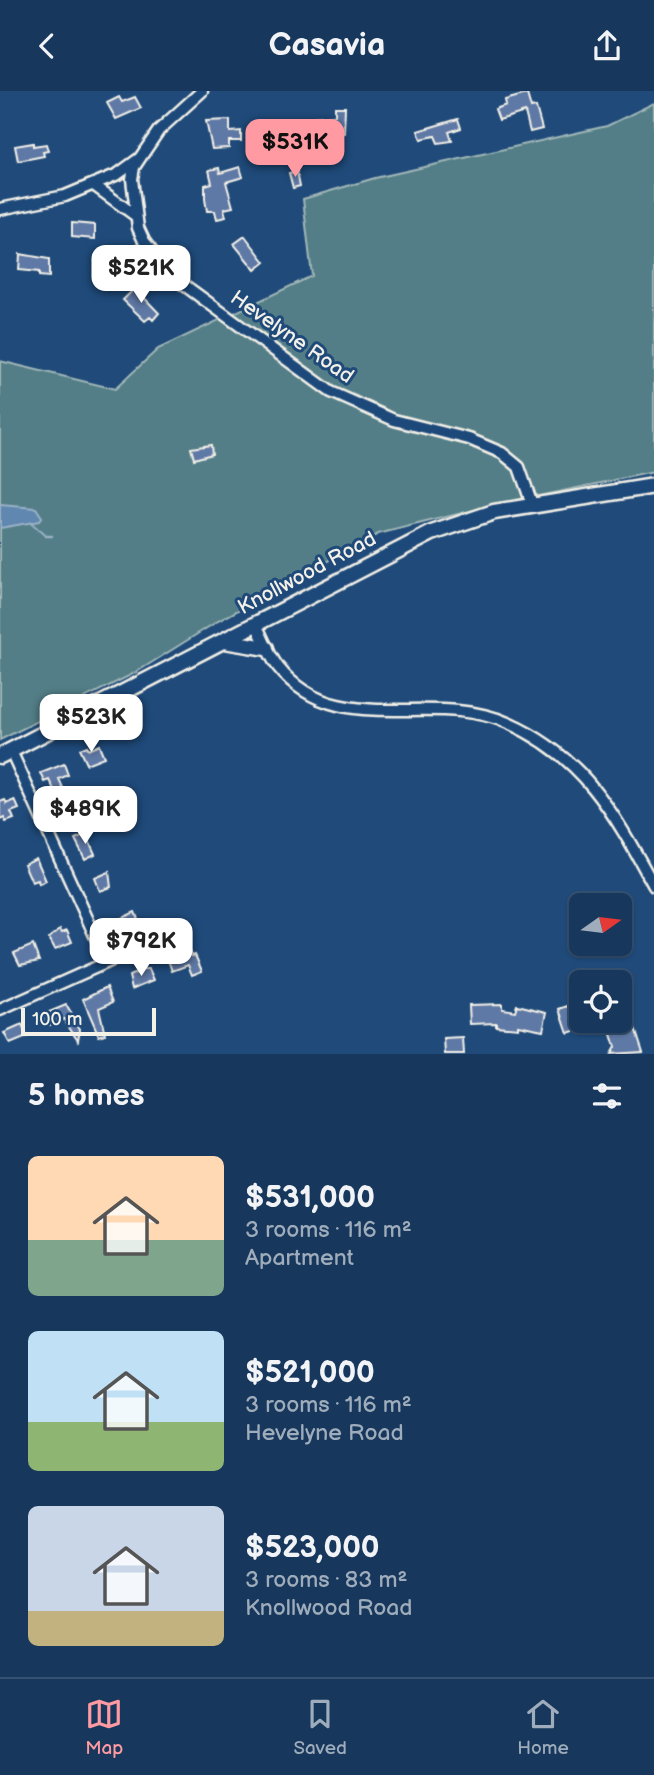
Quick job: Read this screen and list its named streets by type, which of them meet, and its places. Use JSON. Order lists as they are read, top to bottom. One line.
{"streets":{"main road":["Knollwood Road"],"street":["Hevelyne Road"]},"crossings":[["Hevelyne Road","Knollwood Road"]],"scale_bar":"100 m","north":"right","page":{"header":"Casavia","price":["$531K","$521K","$523K","$489K","$792K"],"scale":"100 m","heading":"5 homes","list":[{"name":"$531,000","note":"3 rooms · 116 m² · Apartment"},{"name":"$521,000","note":"3 rooms · 116 m² · Hevelyne Road"},{"name":"$523,000","note":"3 rooms · 83 m² · Knollwood Road"}],"tabs":["Map","Saved","Home"]}}
